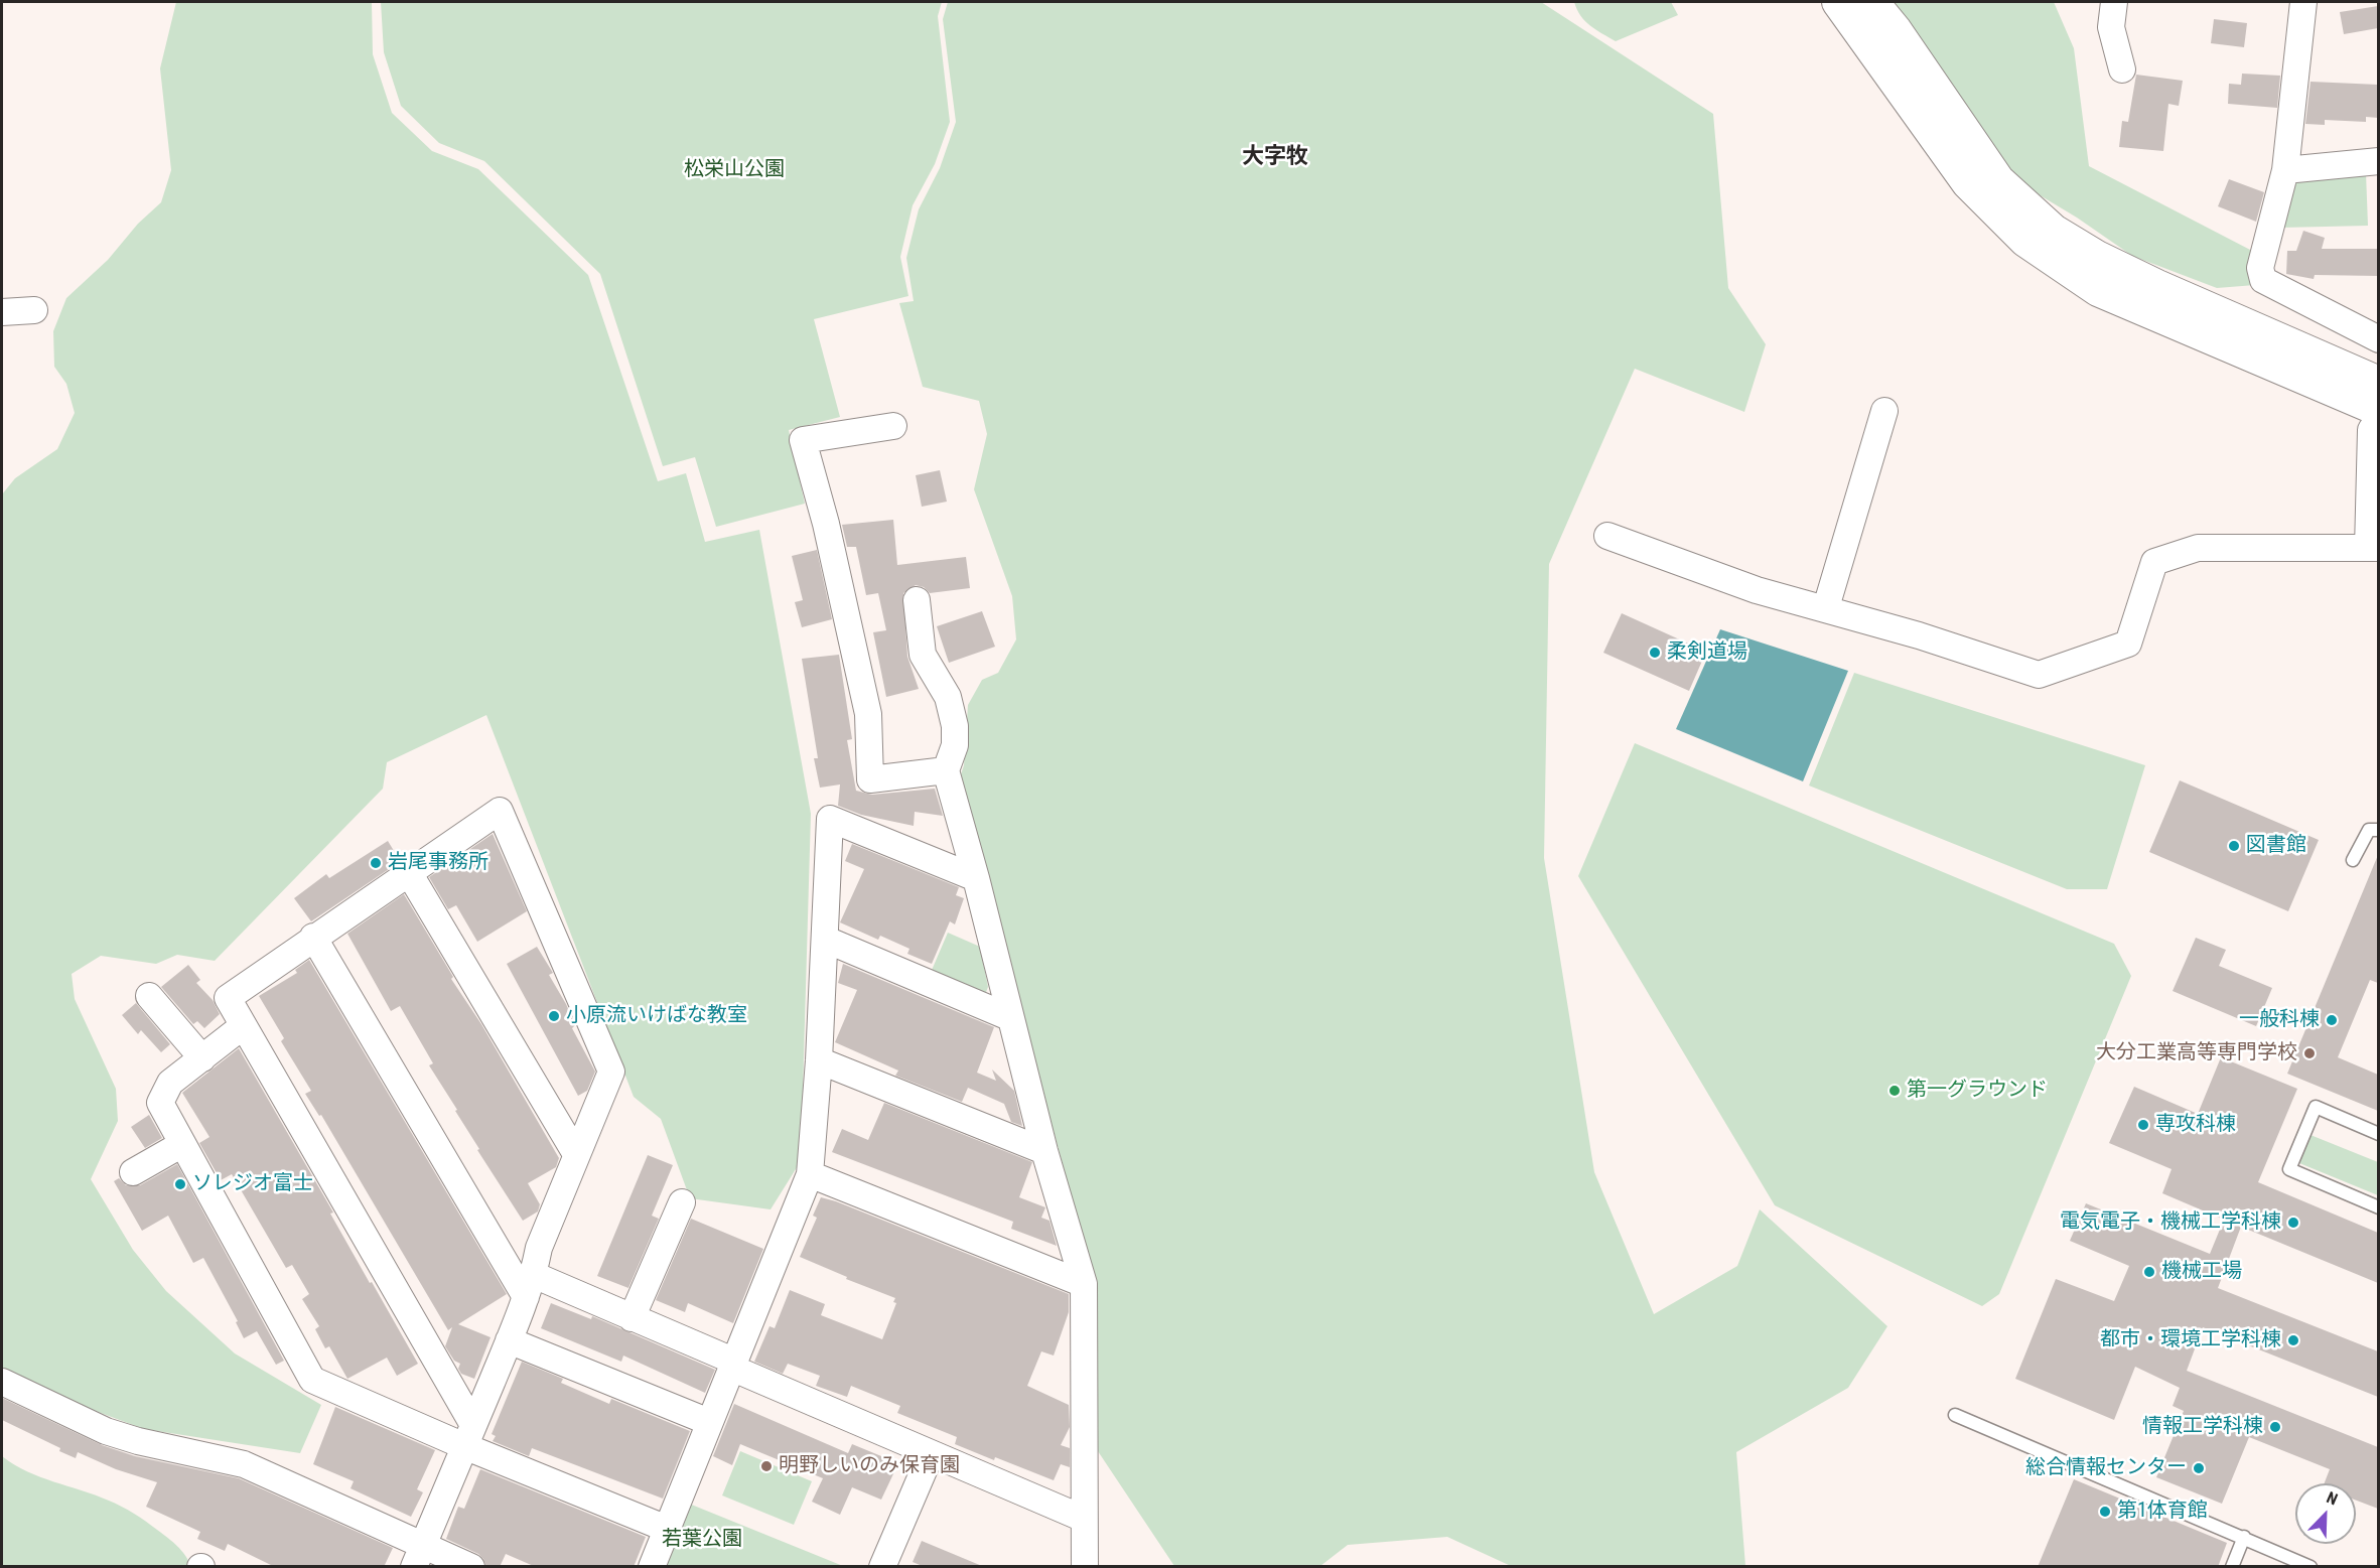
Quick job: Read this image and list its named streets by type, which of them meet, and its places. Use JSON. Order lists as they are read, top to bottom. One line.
{"districts":["大字牧"],"parks":["松栄山公園","若葉公園"],"places":["柔剣道場","図書館","岩尾事務所","小原流いけばな教室","一般科棟","大分工業高等専門学校","第一グラウンド","専攻科棟","ソレジオ富士","電気電子・機械工学科棟","機械工場","都市・環境工学科棟","情報工学科棟","明野しいのみ保育園","総合情報センター","第1体育館"],"north":"top right"}
